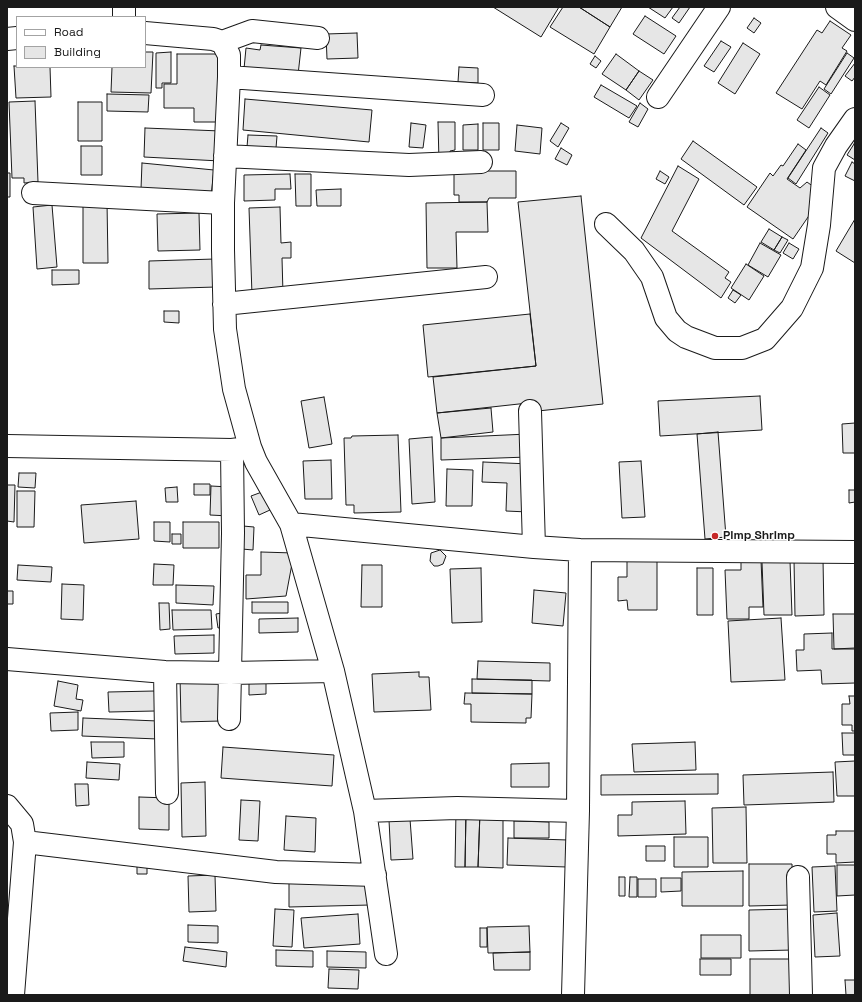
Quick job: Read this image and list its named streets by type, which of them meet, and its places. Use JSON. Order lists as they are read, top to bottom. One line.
{"places":["Pimp Shrimp"],"legend":["Road","Building"]}
